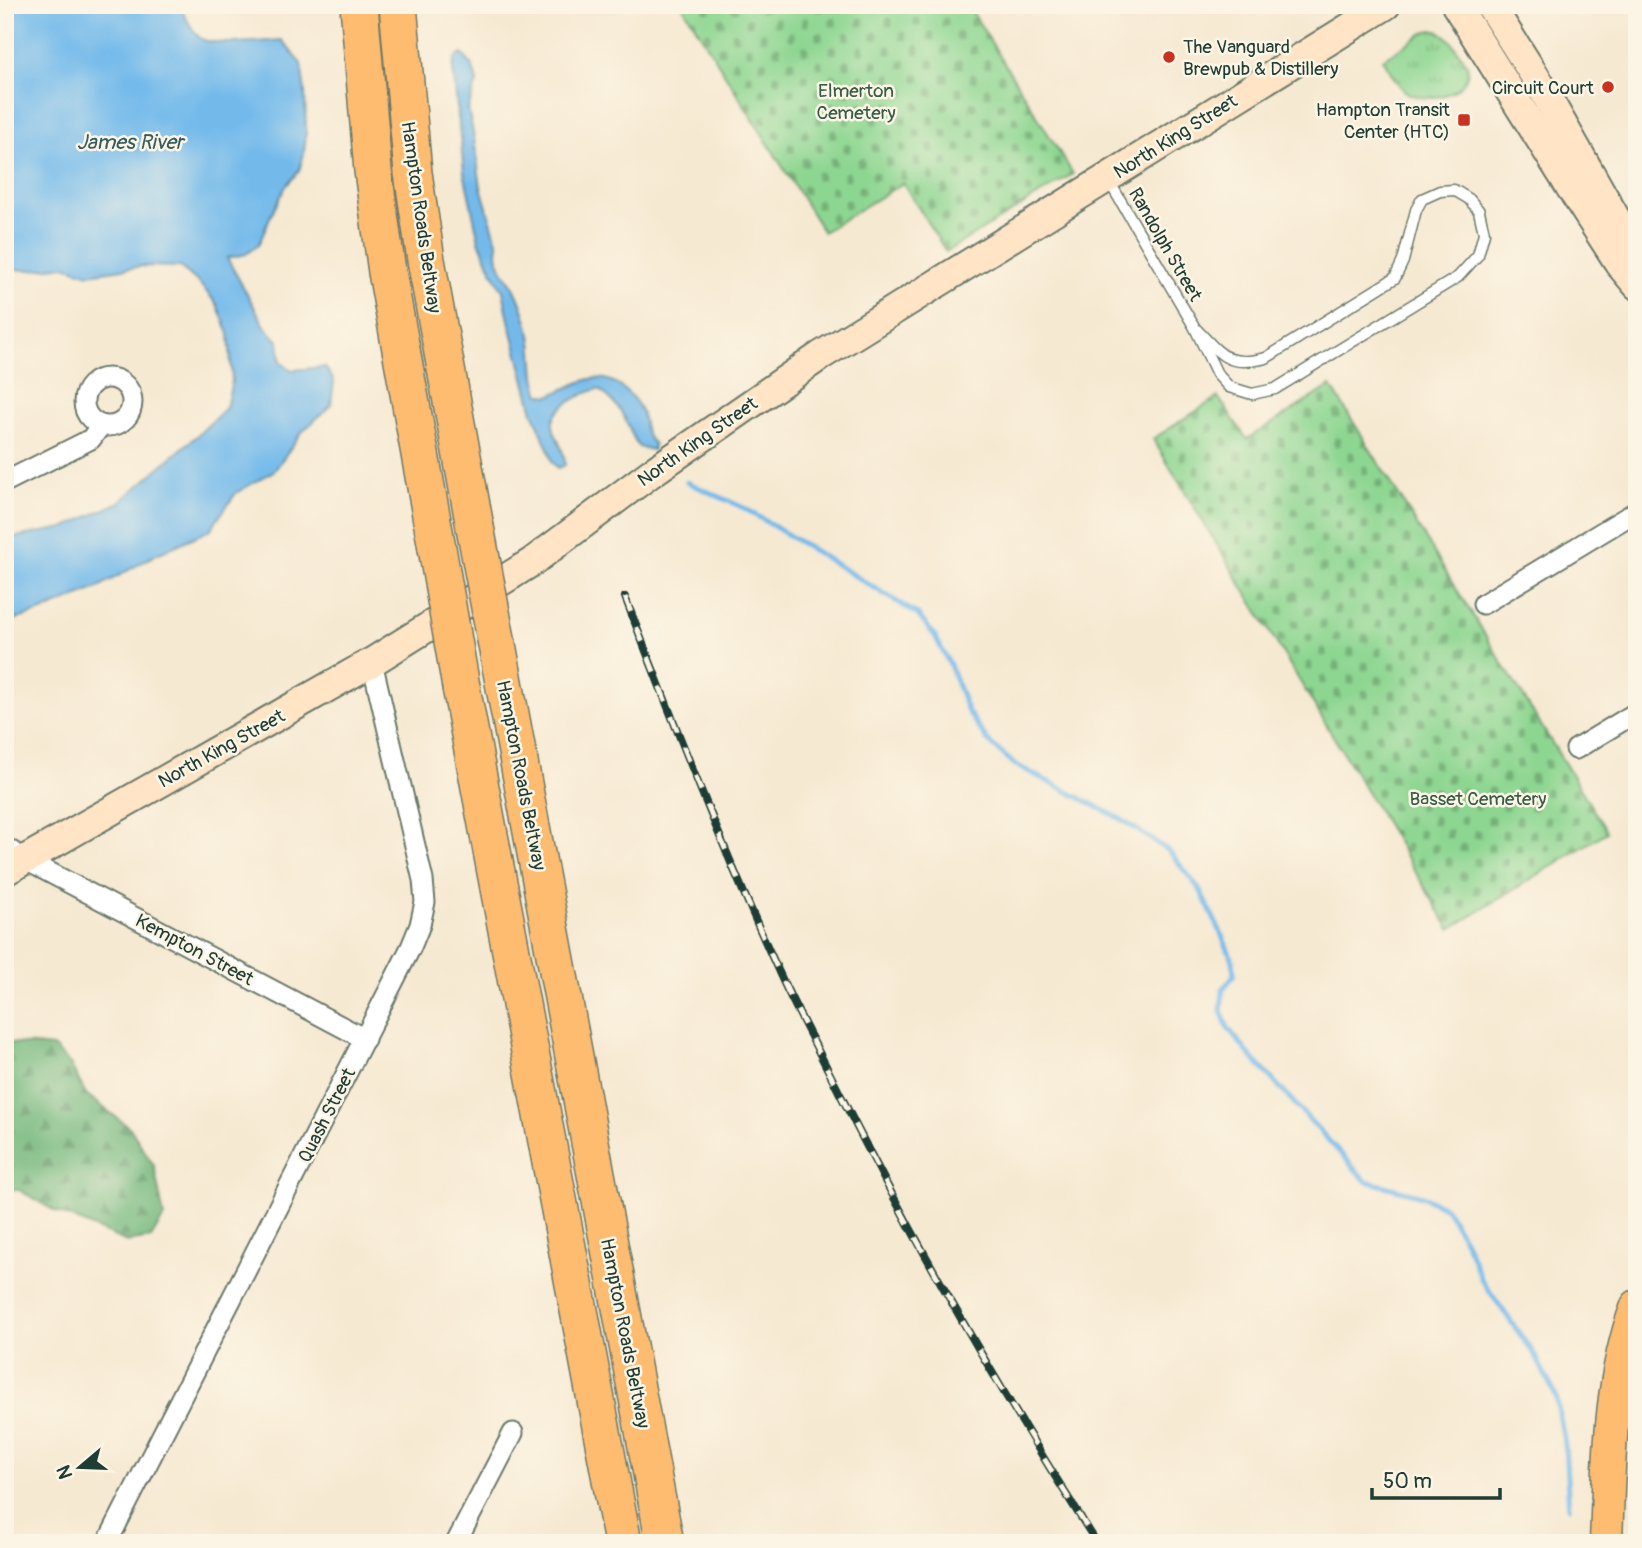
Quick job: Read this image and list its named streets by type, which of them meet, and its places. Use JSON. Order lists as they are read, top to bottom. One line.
{"streets":{"highway":["Hampton Roads Beltway"],"main road":["North King Street"],"street":["Kempton Street","Quash Street"],"lane":["Randolph Street"]},"crossings":[["North King Street","Randolph Street"],["North King Street","Kempton Street"],["North King Street","Quash Street"],["Kempton Street","Quash Street"]],"water":["James River"],"parks":["Elmerton Cemetery","Basset Cemetery"],"places":{"other":["The Vanguard Brewpub & Distillery","Circuit Court"],"transit":["Hampton Transit Center (HTC)"]},"scale_bar":"50 m","north":"left"}
